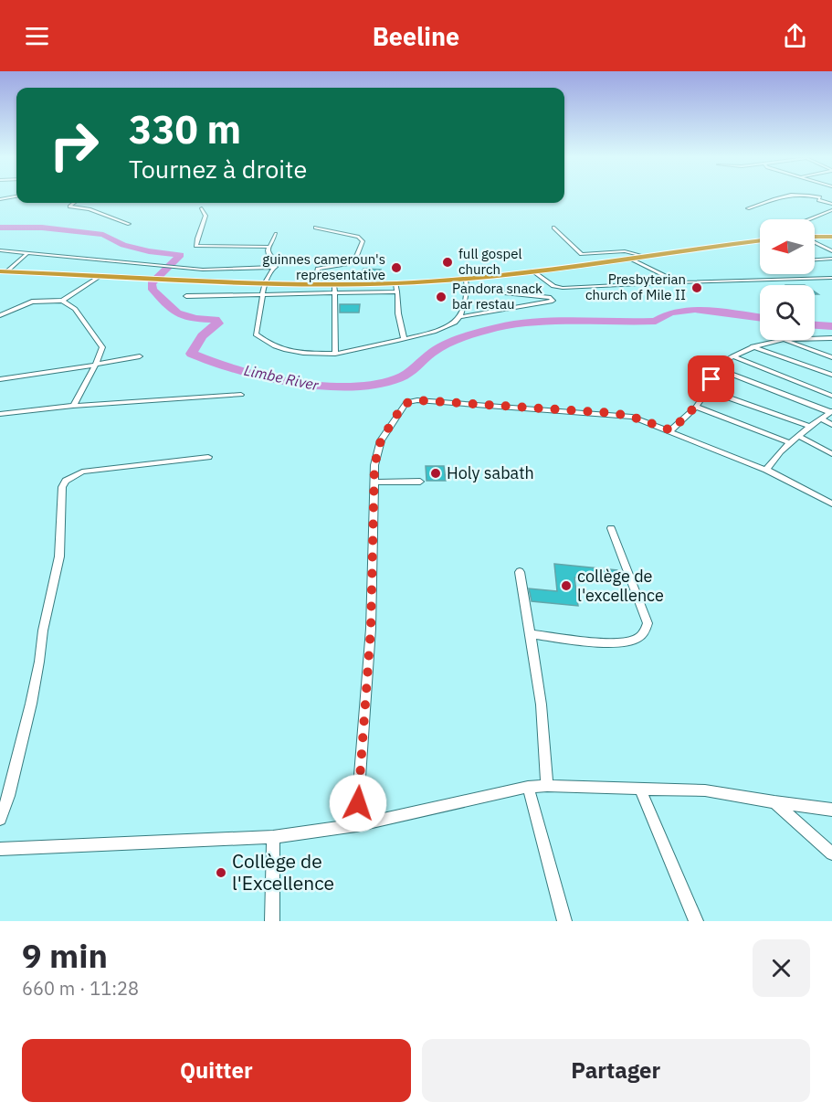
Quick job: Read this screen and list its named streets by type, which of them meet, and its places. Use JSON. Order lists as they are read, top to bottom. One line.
{"water":["Limbe River"],"places":["full gospel church","guinnes cameroun's representative","Presbyterian church of Mile II","Pandora snack bar restau","Holy sabath","collège de l'excellence","Collège de l'Excellence"],"north":"left","page":{"header":"Beeline","turn":["330 m","Tournez à droite"],"heading":["9 min","660 m · 11:28"],"buttons":["Quitter","Partager"]}}
